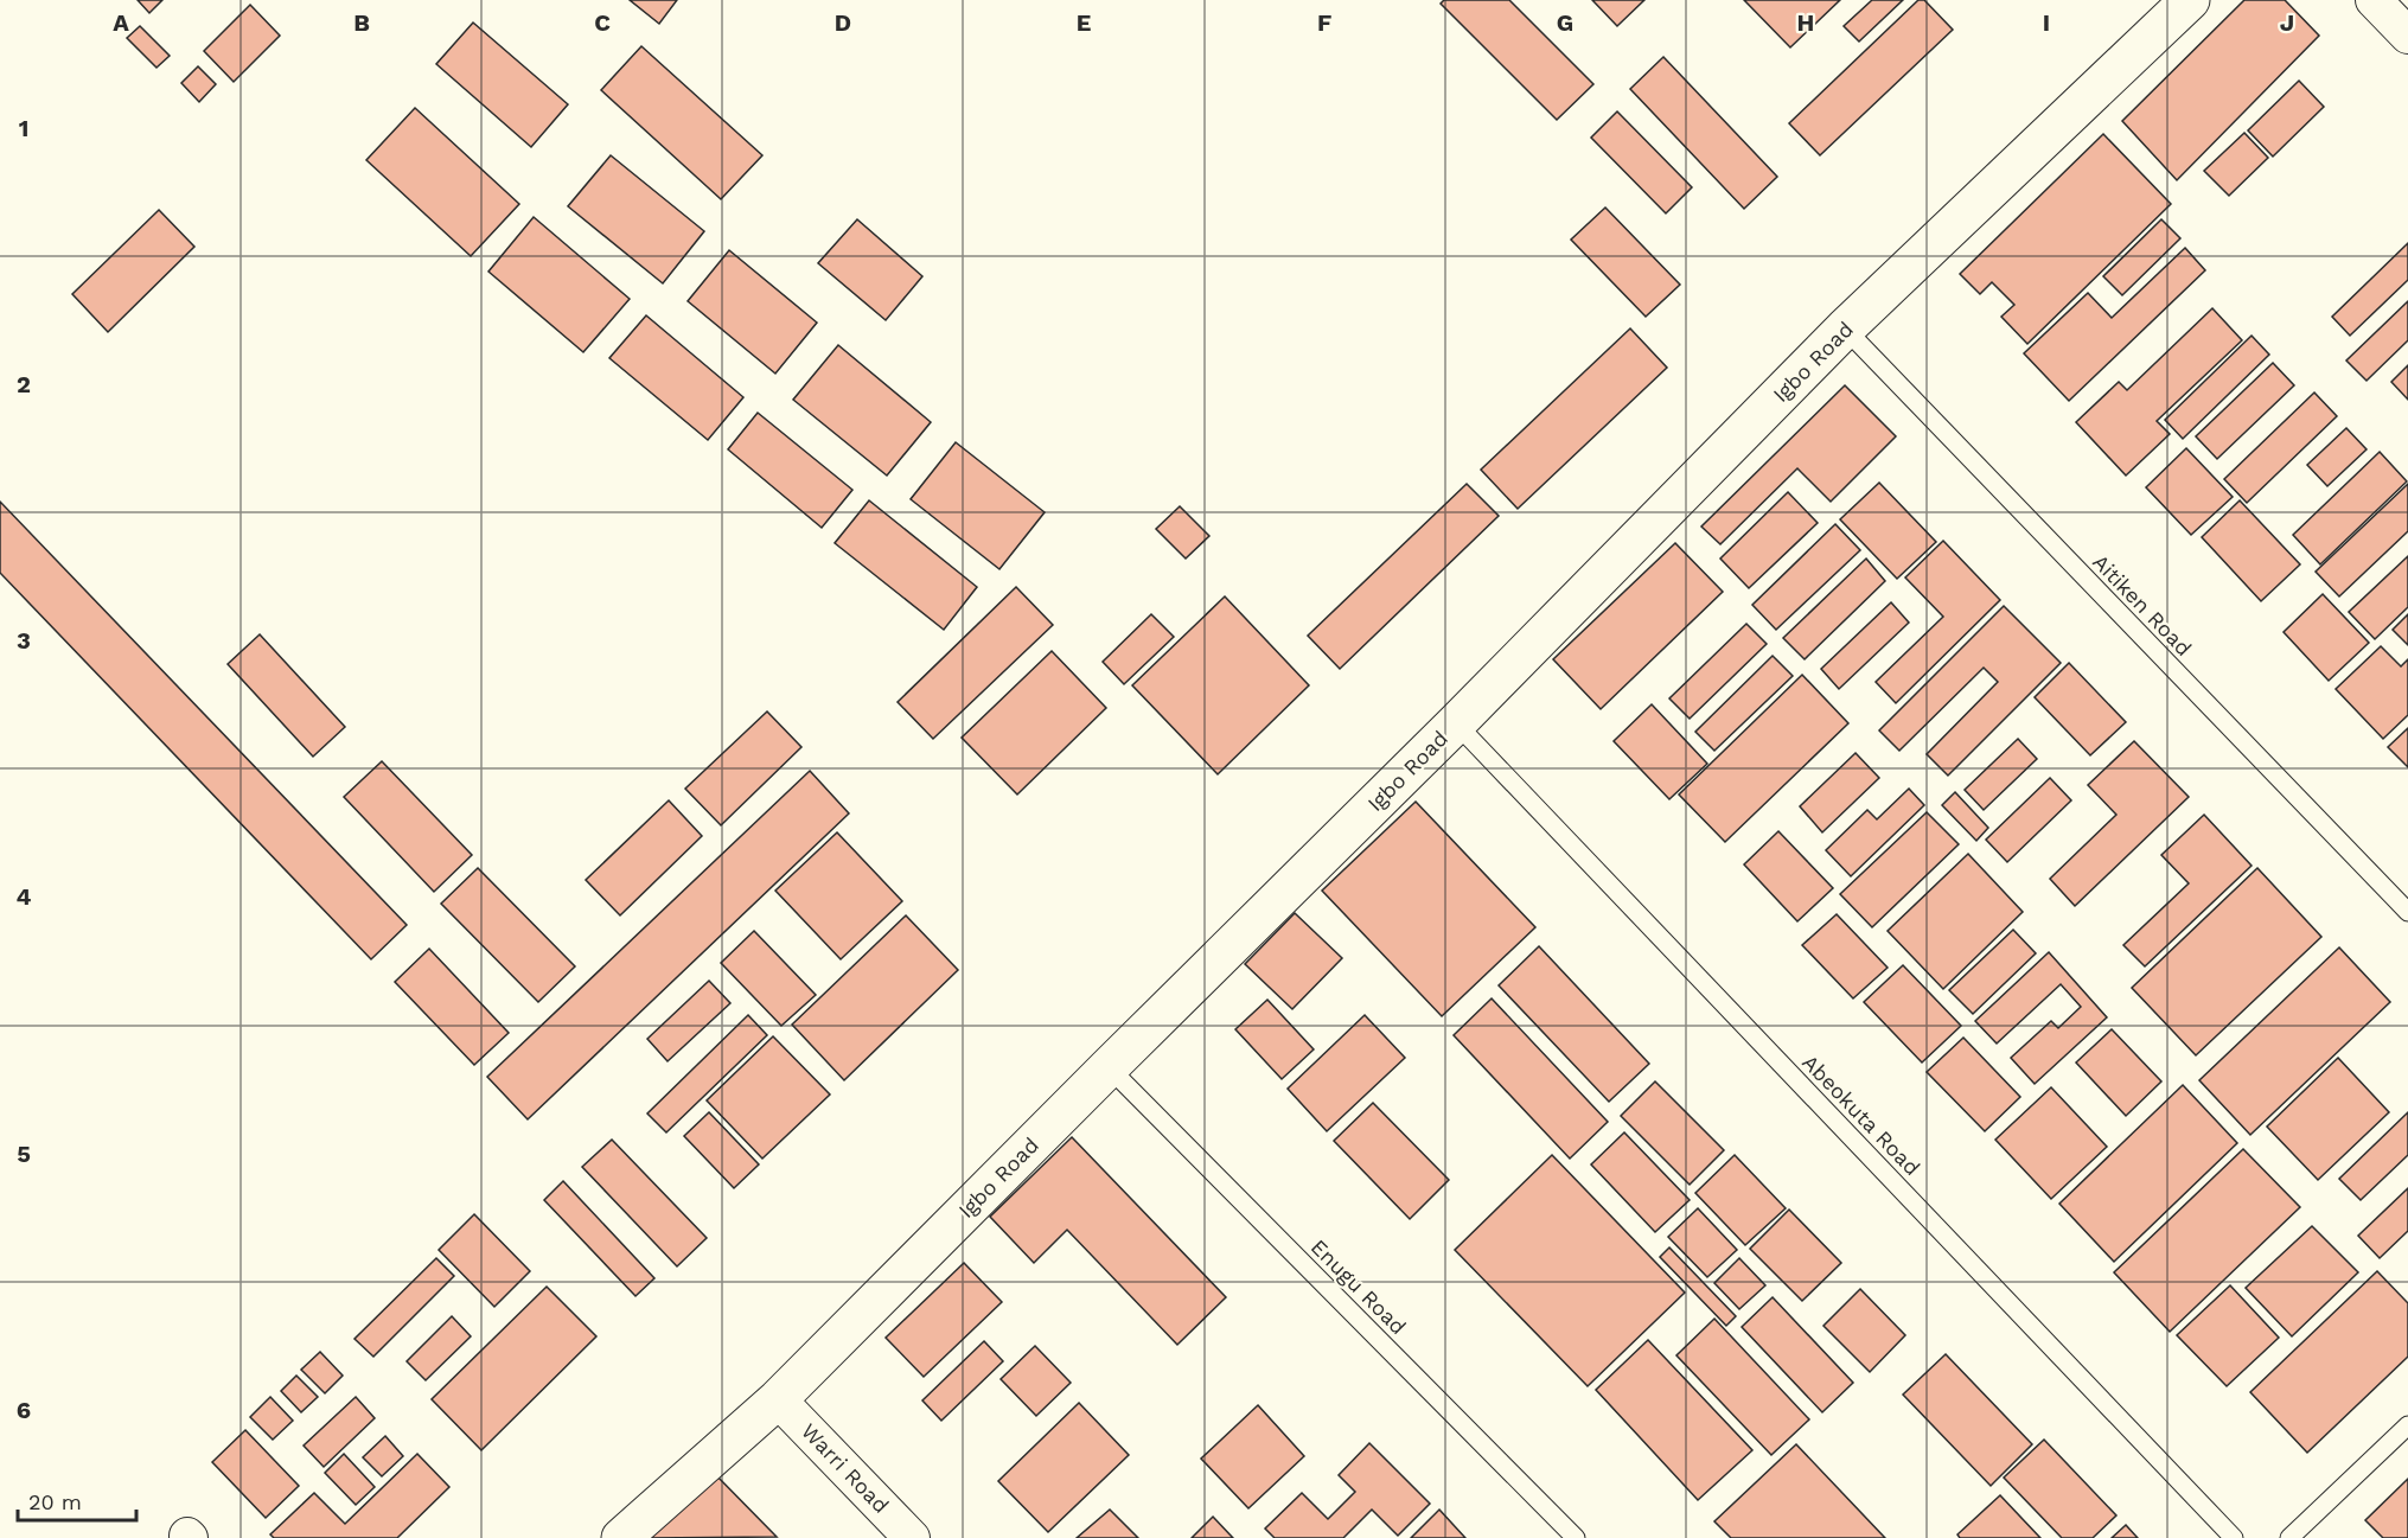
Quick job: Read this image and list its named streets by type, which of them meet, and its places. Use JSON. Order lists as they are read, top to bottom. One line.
{"streets":{"street":["Igbo Road","Warri Road"],"lane":["Aitiken Road","Abeokuta Road","Enugu Road"]},"crossings":[["Igbo Road","Aitiken Road"],["Igbo Road","Abeokuta Road"],["Igbo Road","Enugu Road"],["Igbo Road","Warri Road"]],"scale_bar":"20 m","grid":{"columns":["A","B","C","D","E","F","G","H","I","J"],"rows":["1","2","3","4","5","6"]}}
